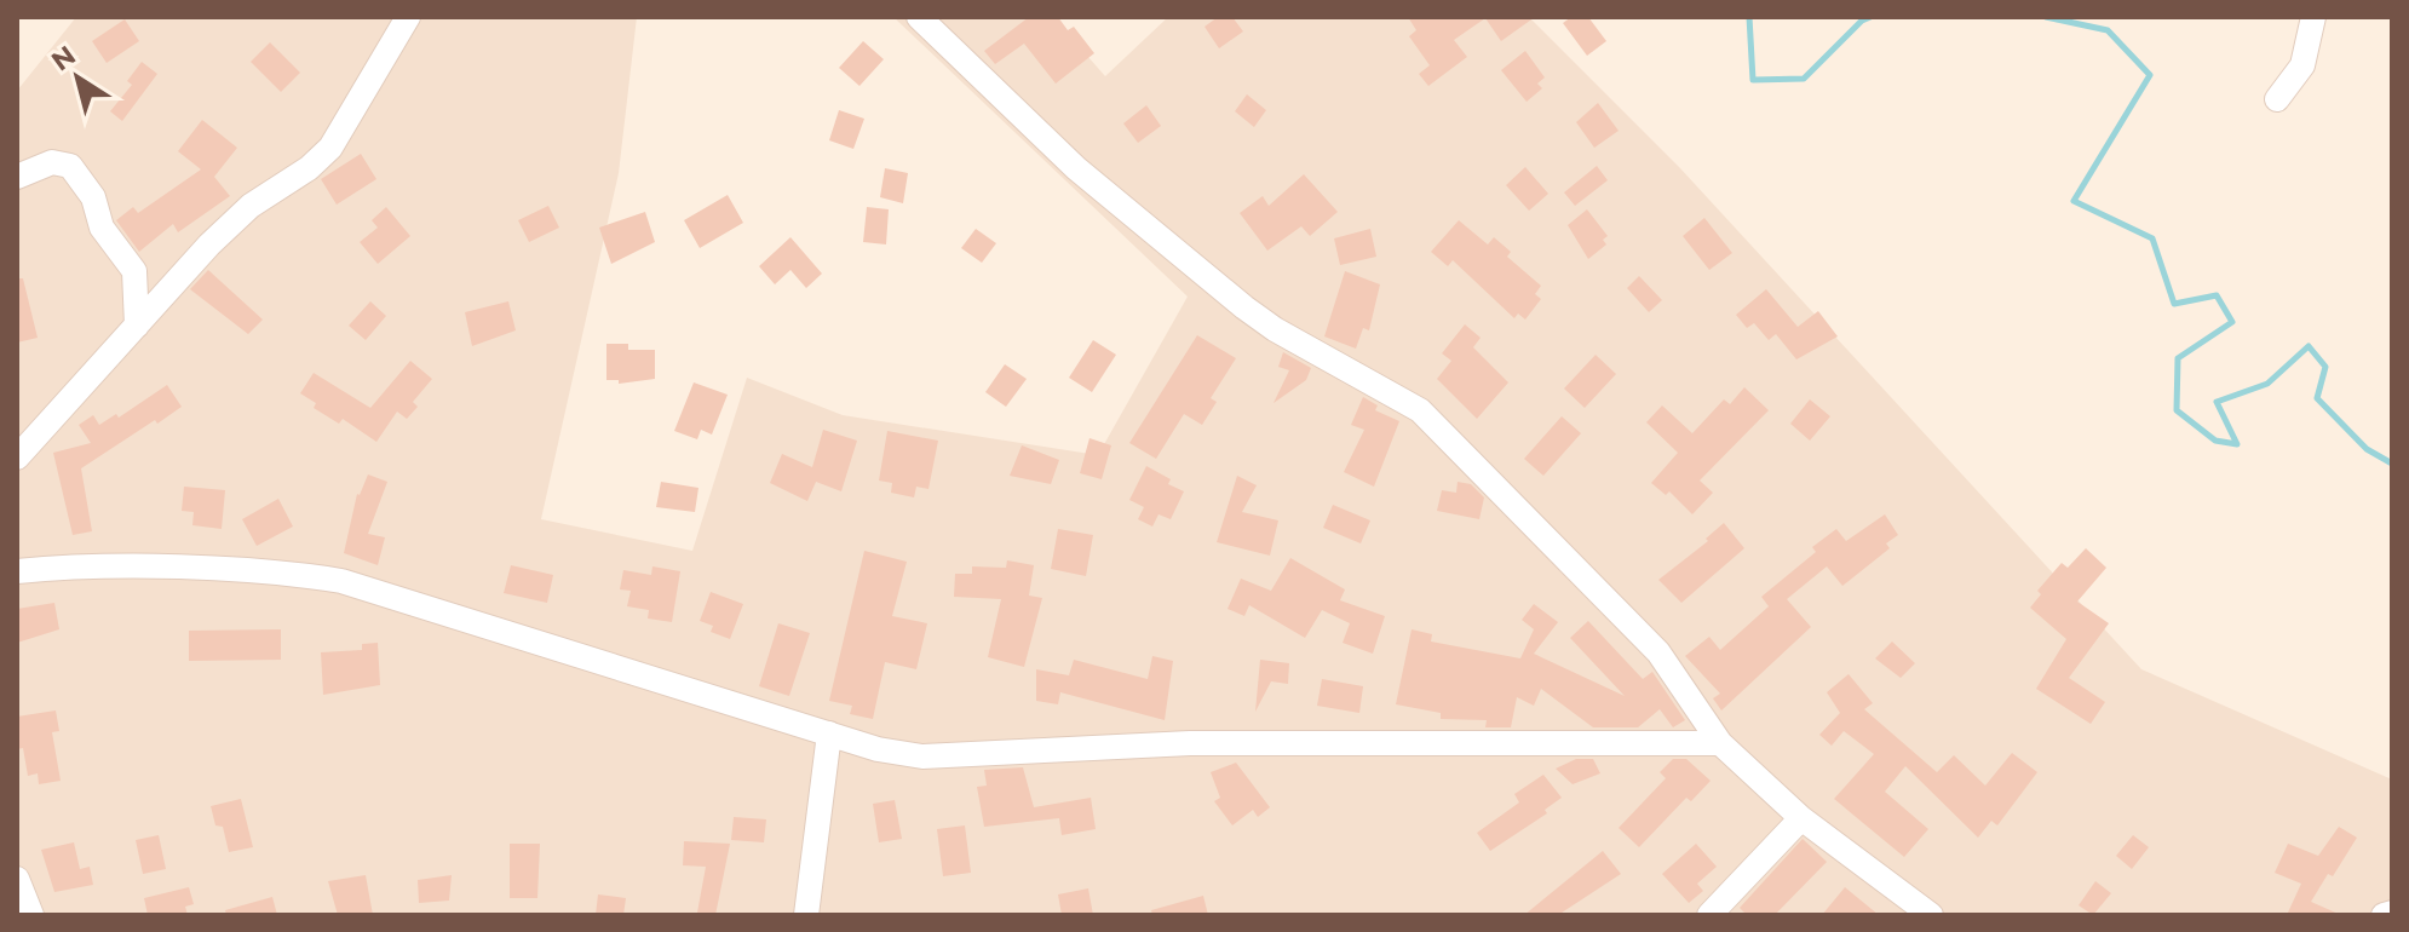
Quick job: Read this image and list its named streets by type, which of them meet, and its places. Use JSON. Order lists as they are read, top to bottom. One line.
{"north":"top left"}
